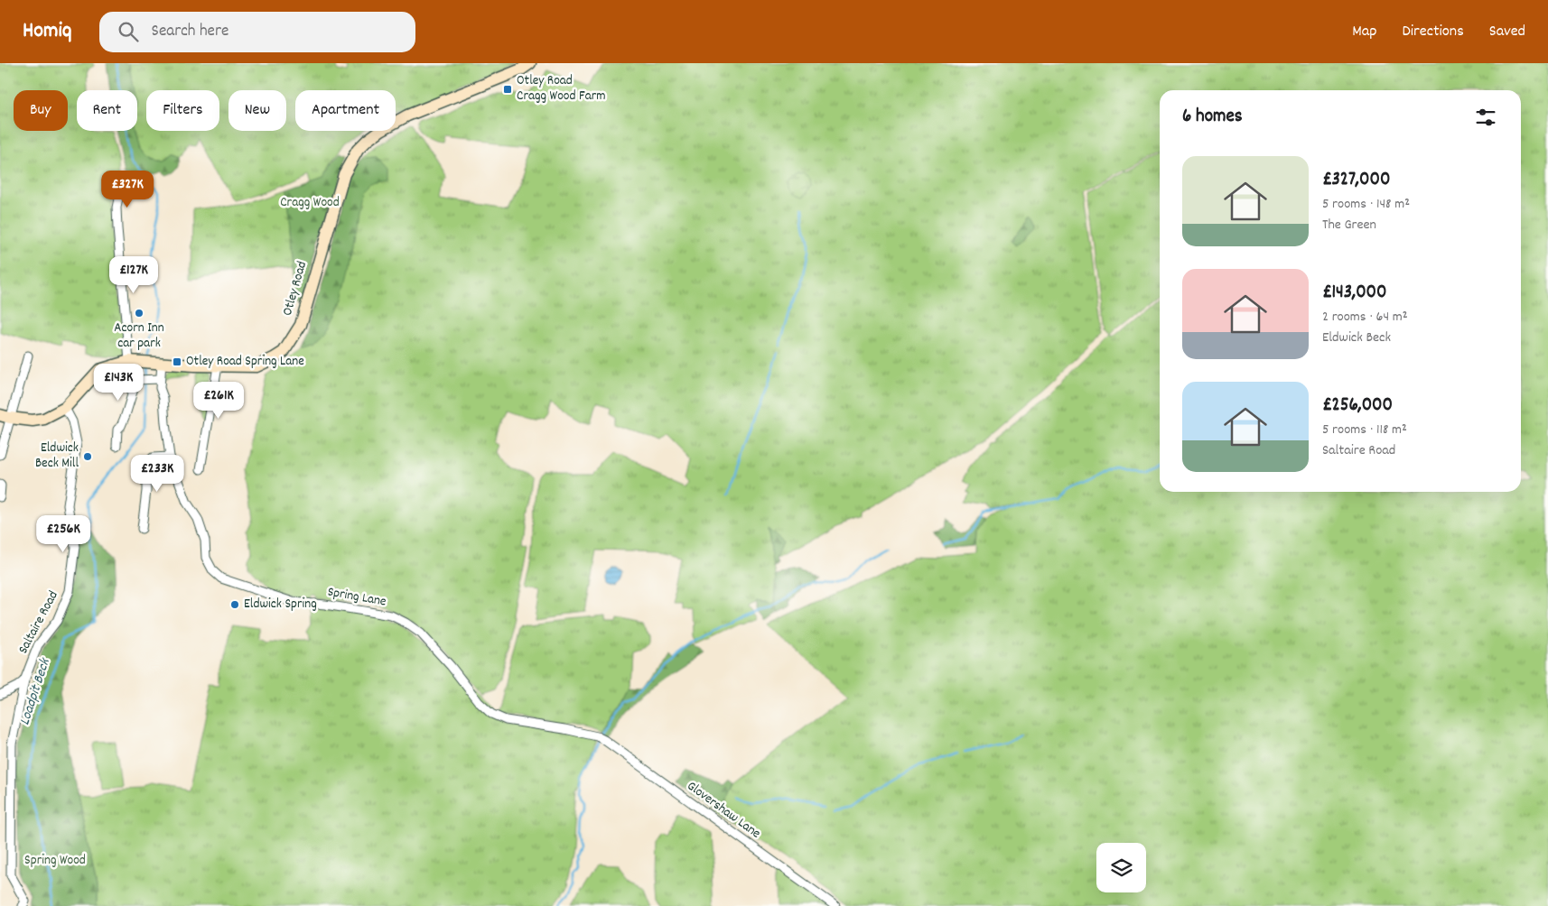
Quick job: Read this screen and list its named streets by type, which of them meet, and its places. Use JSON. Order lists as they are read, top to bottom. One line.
{"streets":{"street":["Otley Road","Spring Lane","Saltaire Road","Glovershaw Lane"]},"crossings":[["Otley Road","Spring Lane"],["Otley Road","Saltaire Road"],["Spring Lane","Glovershaw Lane"]],"water":["Loadpit Beck"],"parks":["Cragg Wood","Spring Wood"],"places":{"transit":["Otley Road Cragg Wood Farm","Otley Road Spring Lane"],"other":["Acorn Inn car park","Eldwick Beck Mill","Eldwick Spring"]},"page":{"header":"Homiq","search":"Search here","nav":["Map","Directions","Saved"],"chip":["Buy","Rent","Filters","New","Apartment"],"heading":"6 homes","list":[{"name":"£327,000","note":"5 rooms · 148 m² · The Green"},{"name":"£143,000","note":"2 rooms · 64 m² · Eldwick Beck"},{"name":"£256,000","note":"5 rooms · 118 m² · Saltaire Road"}],"price":["£327K","£127K","£143K","£261K","£233K","£256K"]}}
